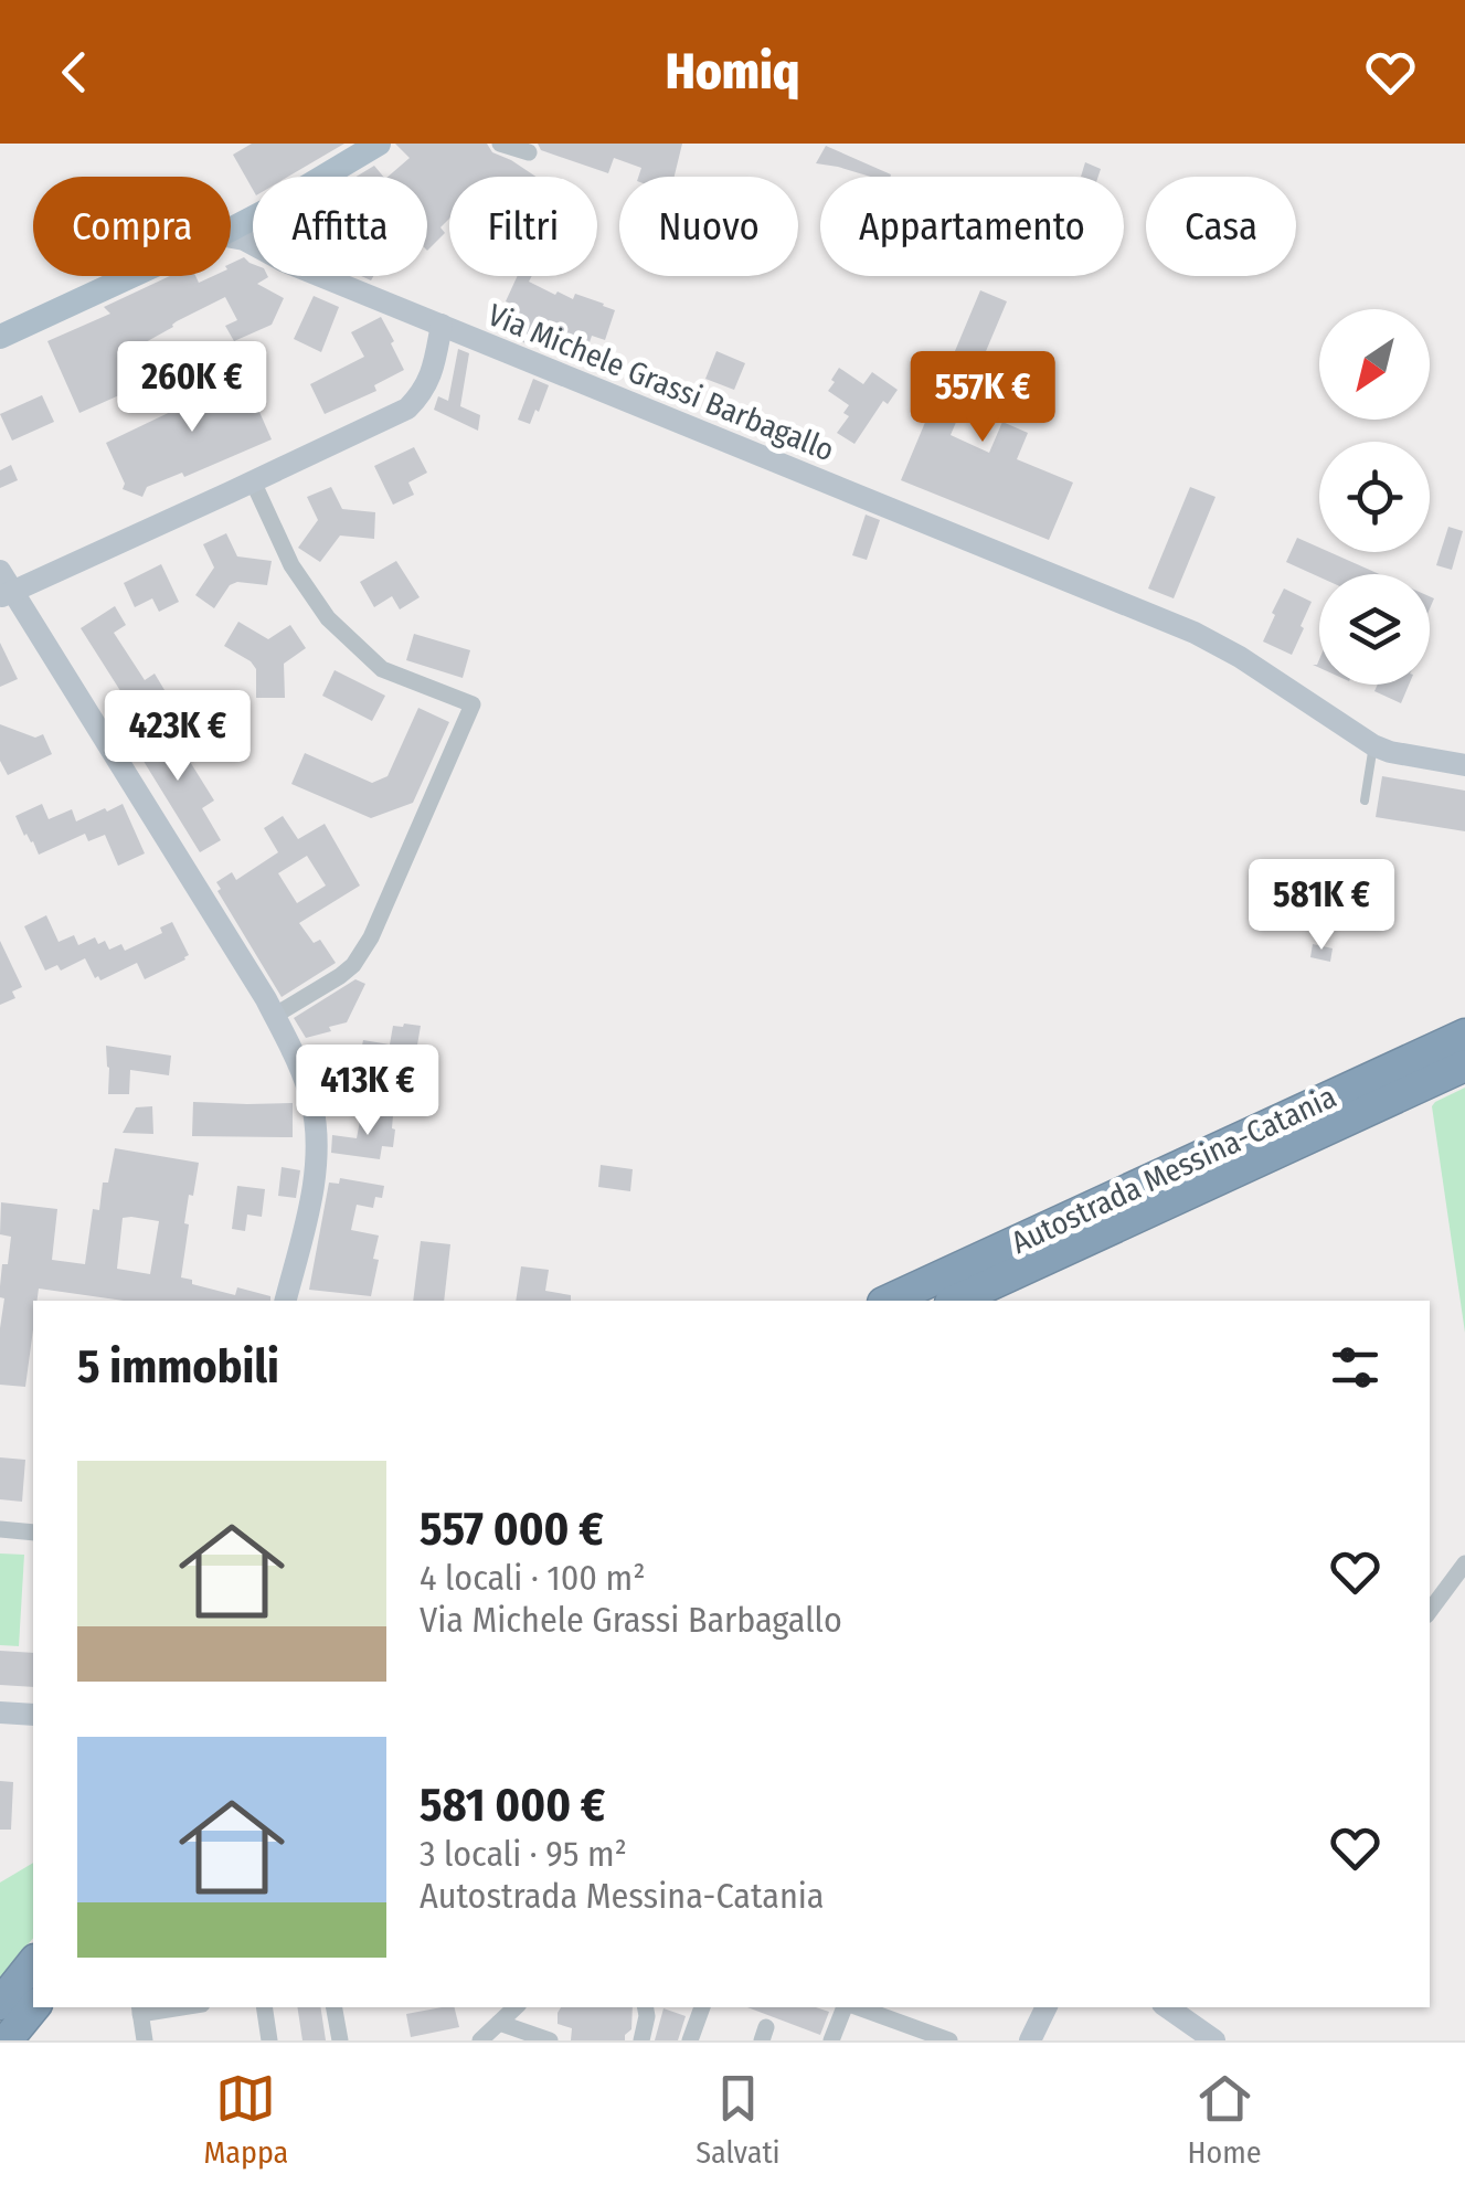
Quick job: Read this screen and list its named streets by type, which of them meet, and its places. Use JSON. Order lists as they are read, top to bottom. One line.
{"streets":{"highway":["Autostrada Messina-Catania"],"street":["Via Michele Grassi Barbagallo"]},"north":"bottom left","page":{"header":"Homiq","chip":["Compra","Affitta","Filtri","Nuovo","Appartamento","Casa"],"price":["260K €","557K €","423K €","581K €","413K €"],"heading":"5 immobili","list":[{"name":"557 000 €","note":"4 locali · 100 m² · Via Michele Grassi Barbagallo"},{"name":"581 000 €","note":"3 locali · 95 m² · Autostrada Messina-Catania"}],"tabs":["Mappa","Salvati","Home"]}}
